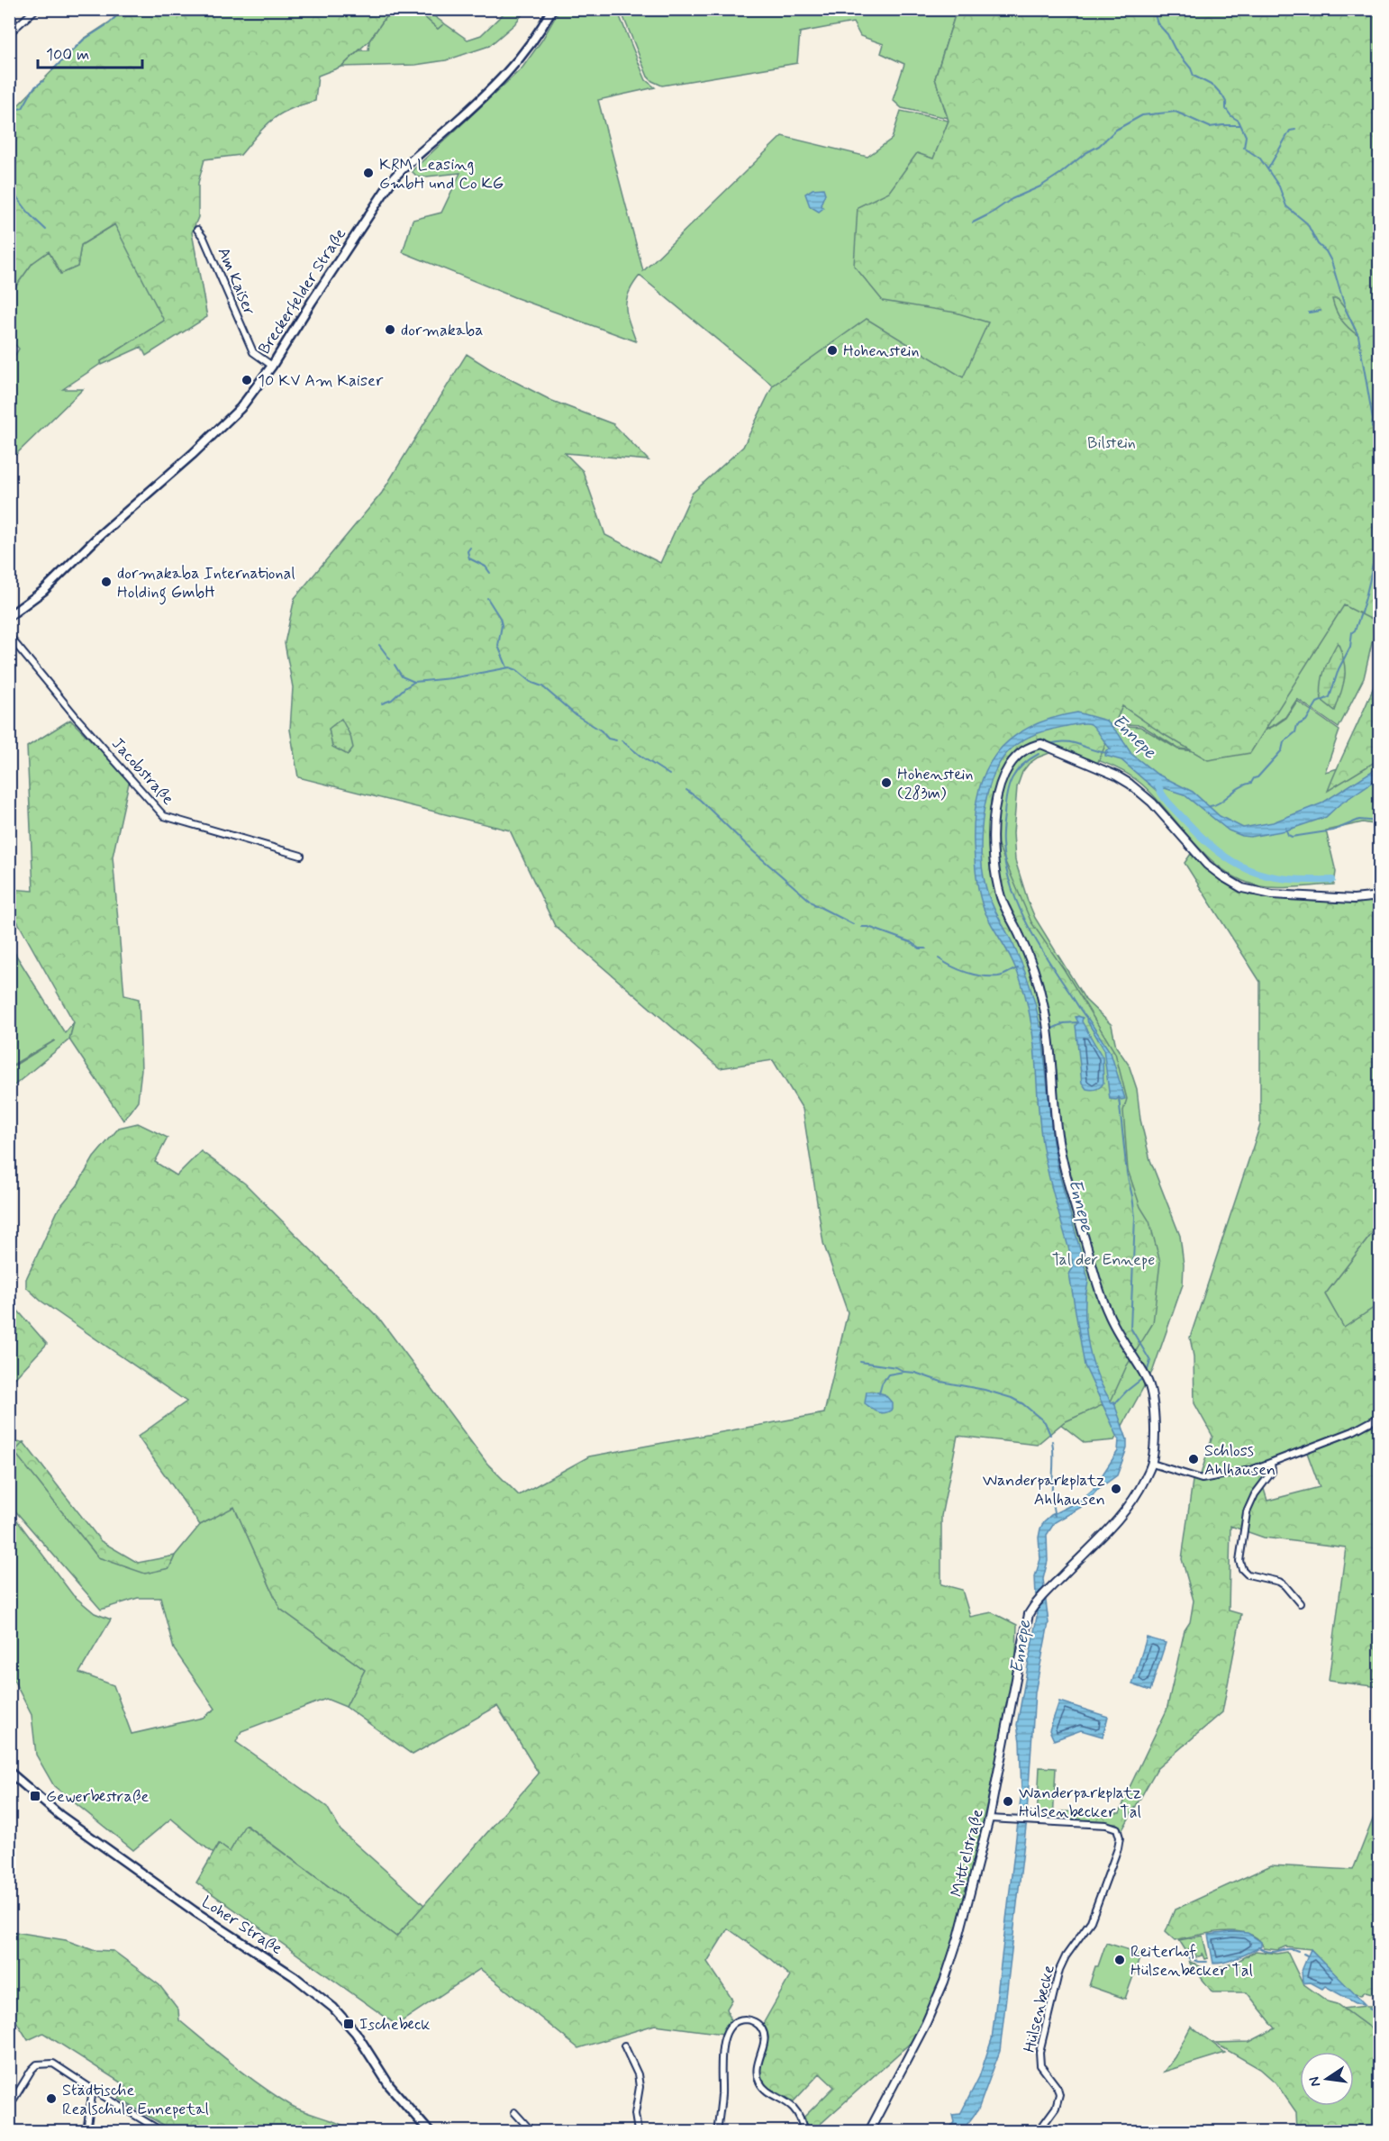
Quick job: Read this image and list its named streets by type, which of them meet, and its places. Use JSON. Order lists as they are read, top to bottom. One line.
{"streets":{"main road":["Breckerfelder Straße","Loher Straße"],"street":["Am Kaiser","Jacobstraße","Mittelstraße","Hülsenbecke"]},"crossings":[["Am Kaiser","Breckerfelder Straße"],["Mittelstraße","Hülsenbecke"]],"water":["Ennepe"],"parks":["Bilstein","Tal der Ennepe"],"places":{"other":["KRM Leasing GmbH und Co KG","dormakaba","Hohenstein","10 KV Am Kaiser","dormakaba International Holding GmbH","Hohenstein (283m)","Schloss Ahlhausen","Wanderparkplatz Ahlhausen","Wanderparkplatz Hülsenbecker Tal","Reiterhof Hülsenbecker Tal","Städtische Realschule Ennepetal"],"transit":["Gewerbestraße","Ischebeck"]},"scale_bar":"100 m","north":"left"}
